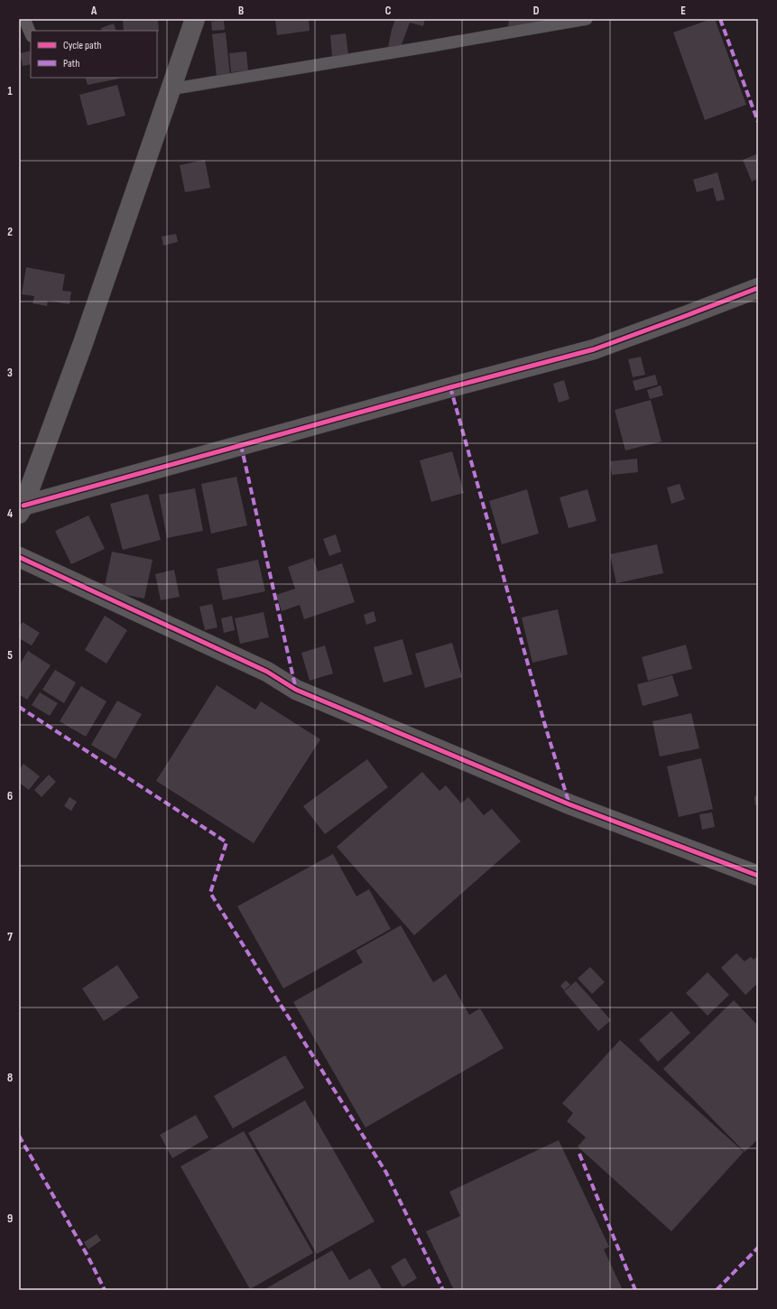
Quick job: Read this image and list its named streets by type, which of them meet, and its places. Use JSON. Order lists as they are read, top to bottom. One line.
{"legend":["Cycle path","Path"],"grid":{"columns":["A","B","C","D","E"],"rows":["1","2","3","4","5","6","7","8","9"]}}
